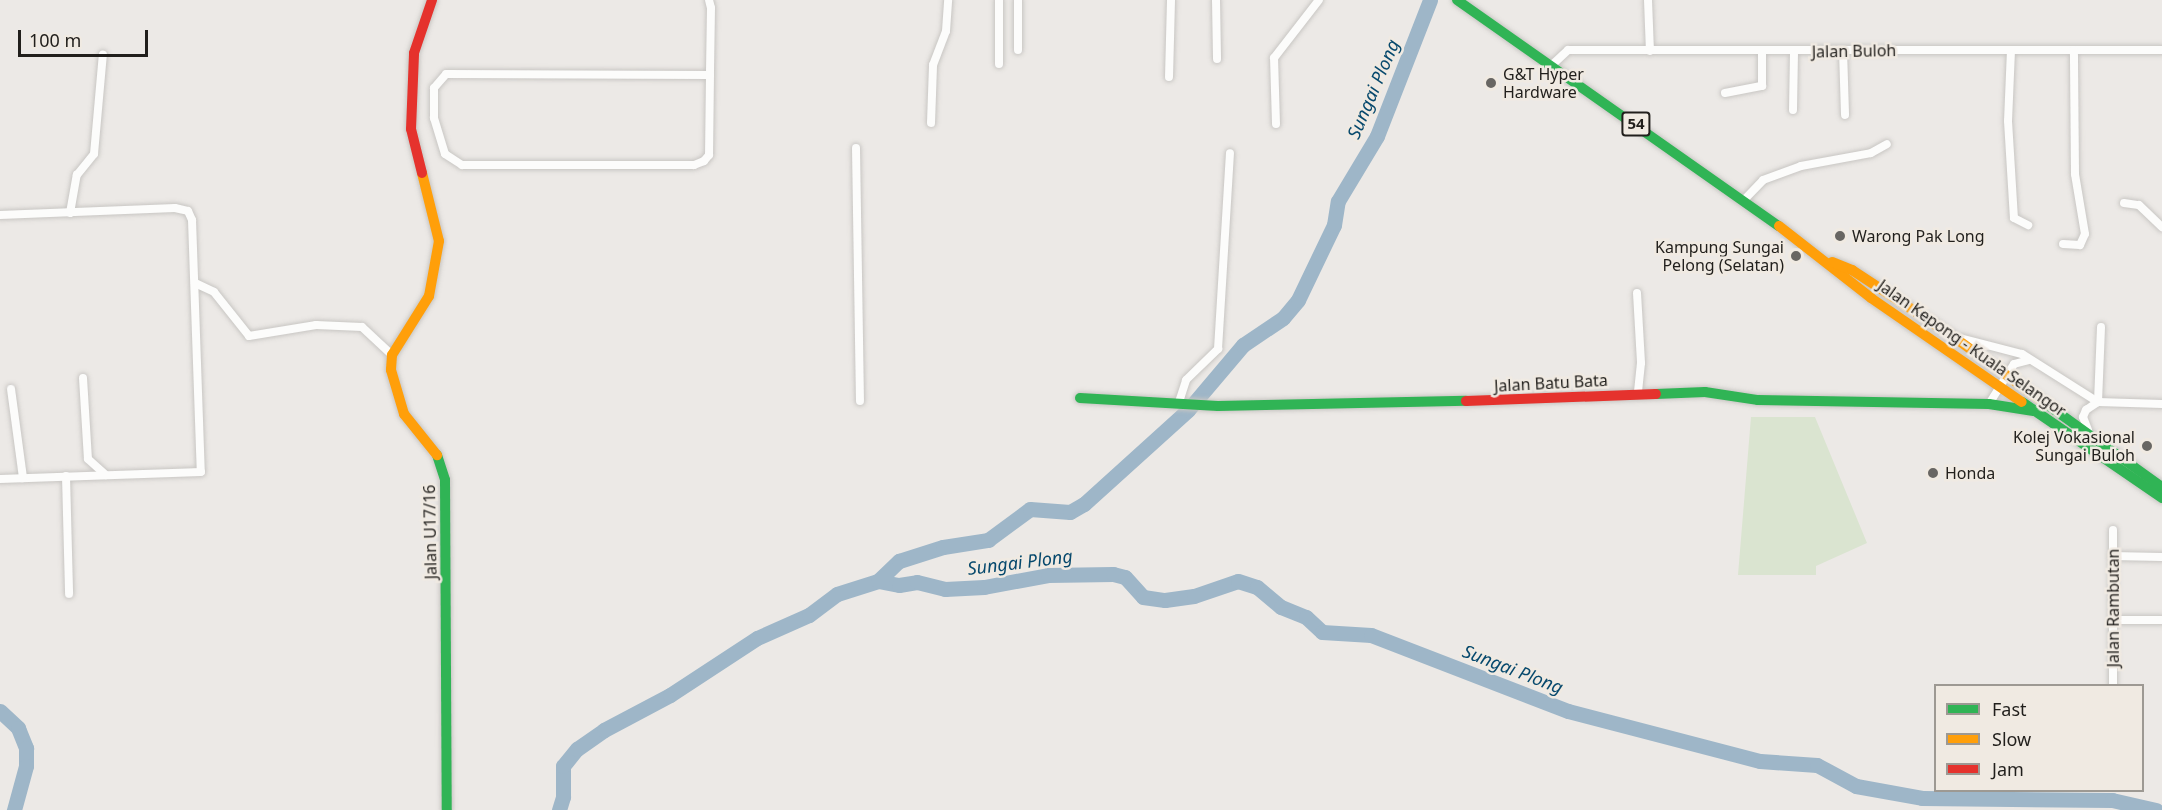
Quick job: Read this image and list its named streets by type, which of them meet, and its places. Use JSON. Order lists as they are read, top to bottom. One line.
{"streets":{"main road":["54","Jalan Kepong - Kuala Selangor","Jalan Batu Bata","Jalan U17/16"],"street":["Jalan Buloh","Jalan Rambutan"]},"crossings":[["Jalan Buloh","Jalan Kepong - Kuala Selangor"],["Jalan Kepong - Kuala Selangor","Jalan Batu Bata"]],"water":["Sungai Plong"],"places":["G&T Hyper Hardware","Warong Pak Long","Kampung Sungai Pelong (Selatan)","Kolej Vokasional Sungai Buloh","Honda"],"legend":["Fast","Slow","Jam"],"scale_bar":"100 m"}
